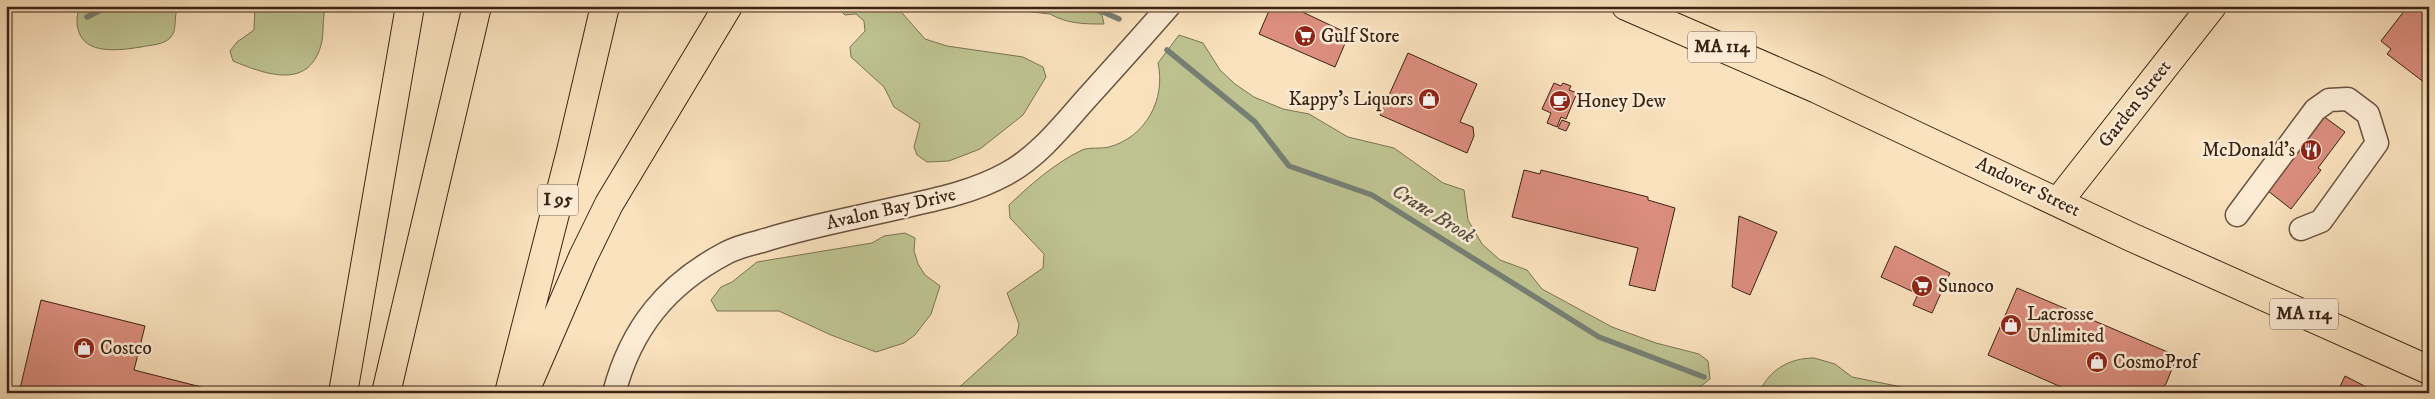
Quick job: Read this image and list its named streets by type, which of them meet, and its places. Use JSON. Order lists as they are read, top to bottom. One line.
{"streets":{"main road":["MA 114","Garden Street","Andover Street","I 95"],"street":["Avalon Bay Drive"]},"crossings":[["Garden Street","Andover Street"]],"water":["Crane Brook"],"places":{"supermarket":["Gulf Store","Sunoco"],"shop":["Kappy's Liquors","Lacrosse Unlimited","Costco","CosmoProf"],"cafe":["Honey Dew"],"restaurant":["McDonald's"]}}
